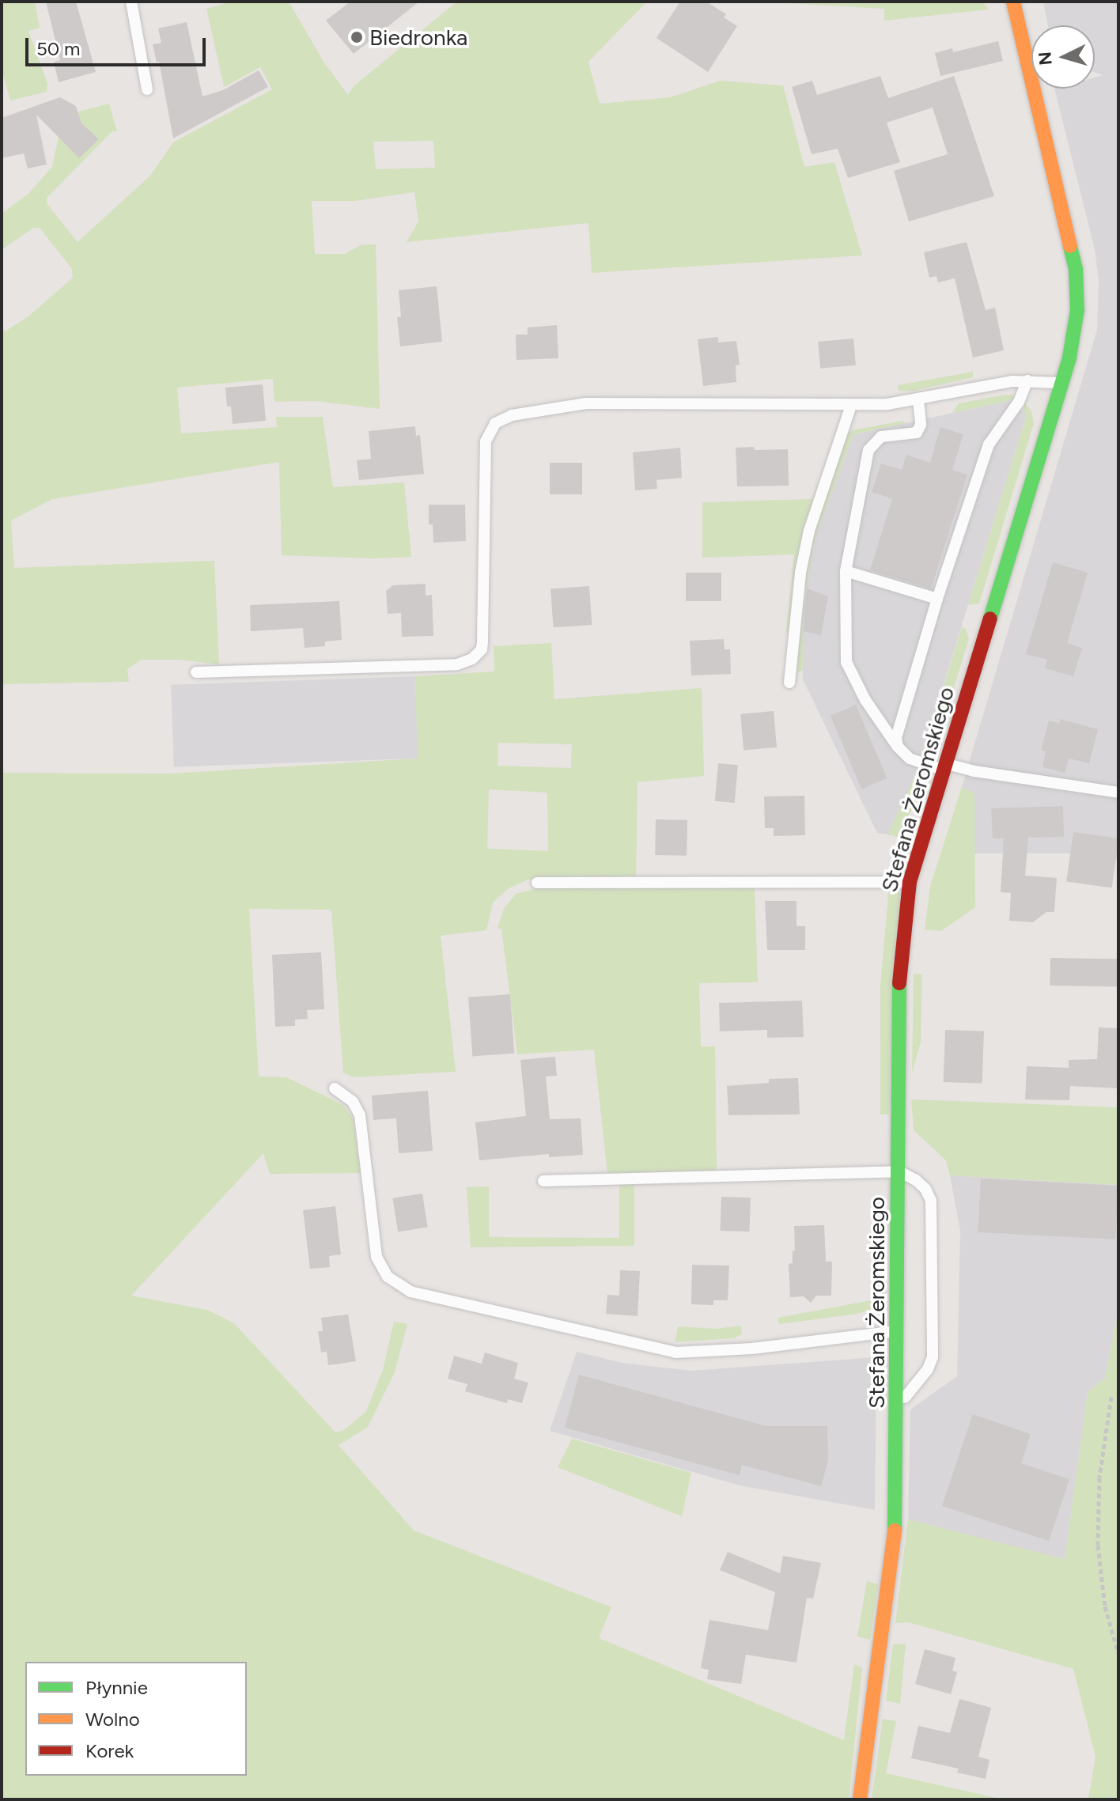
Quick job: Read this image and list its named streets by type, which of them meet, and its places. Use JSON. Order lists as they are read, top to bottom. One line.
{"streets":{"street":["Stefana Żeromskiego"]},"places":["Biedronka"],"legend":["Płynnie","Wolno","Korek"],"scale_bar":"50 m","north":"left"}
